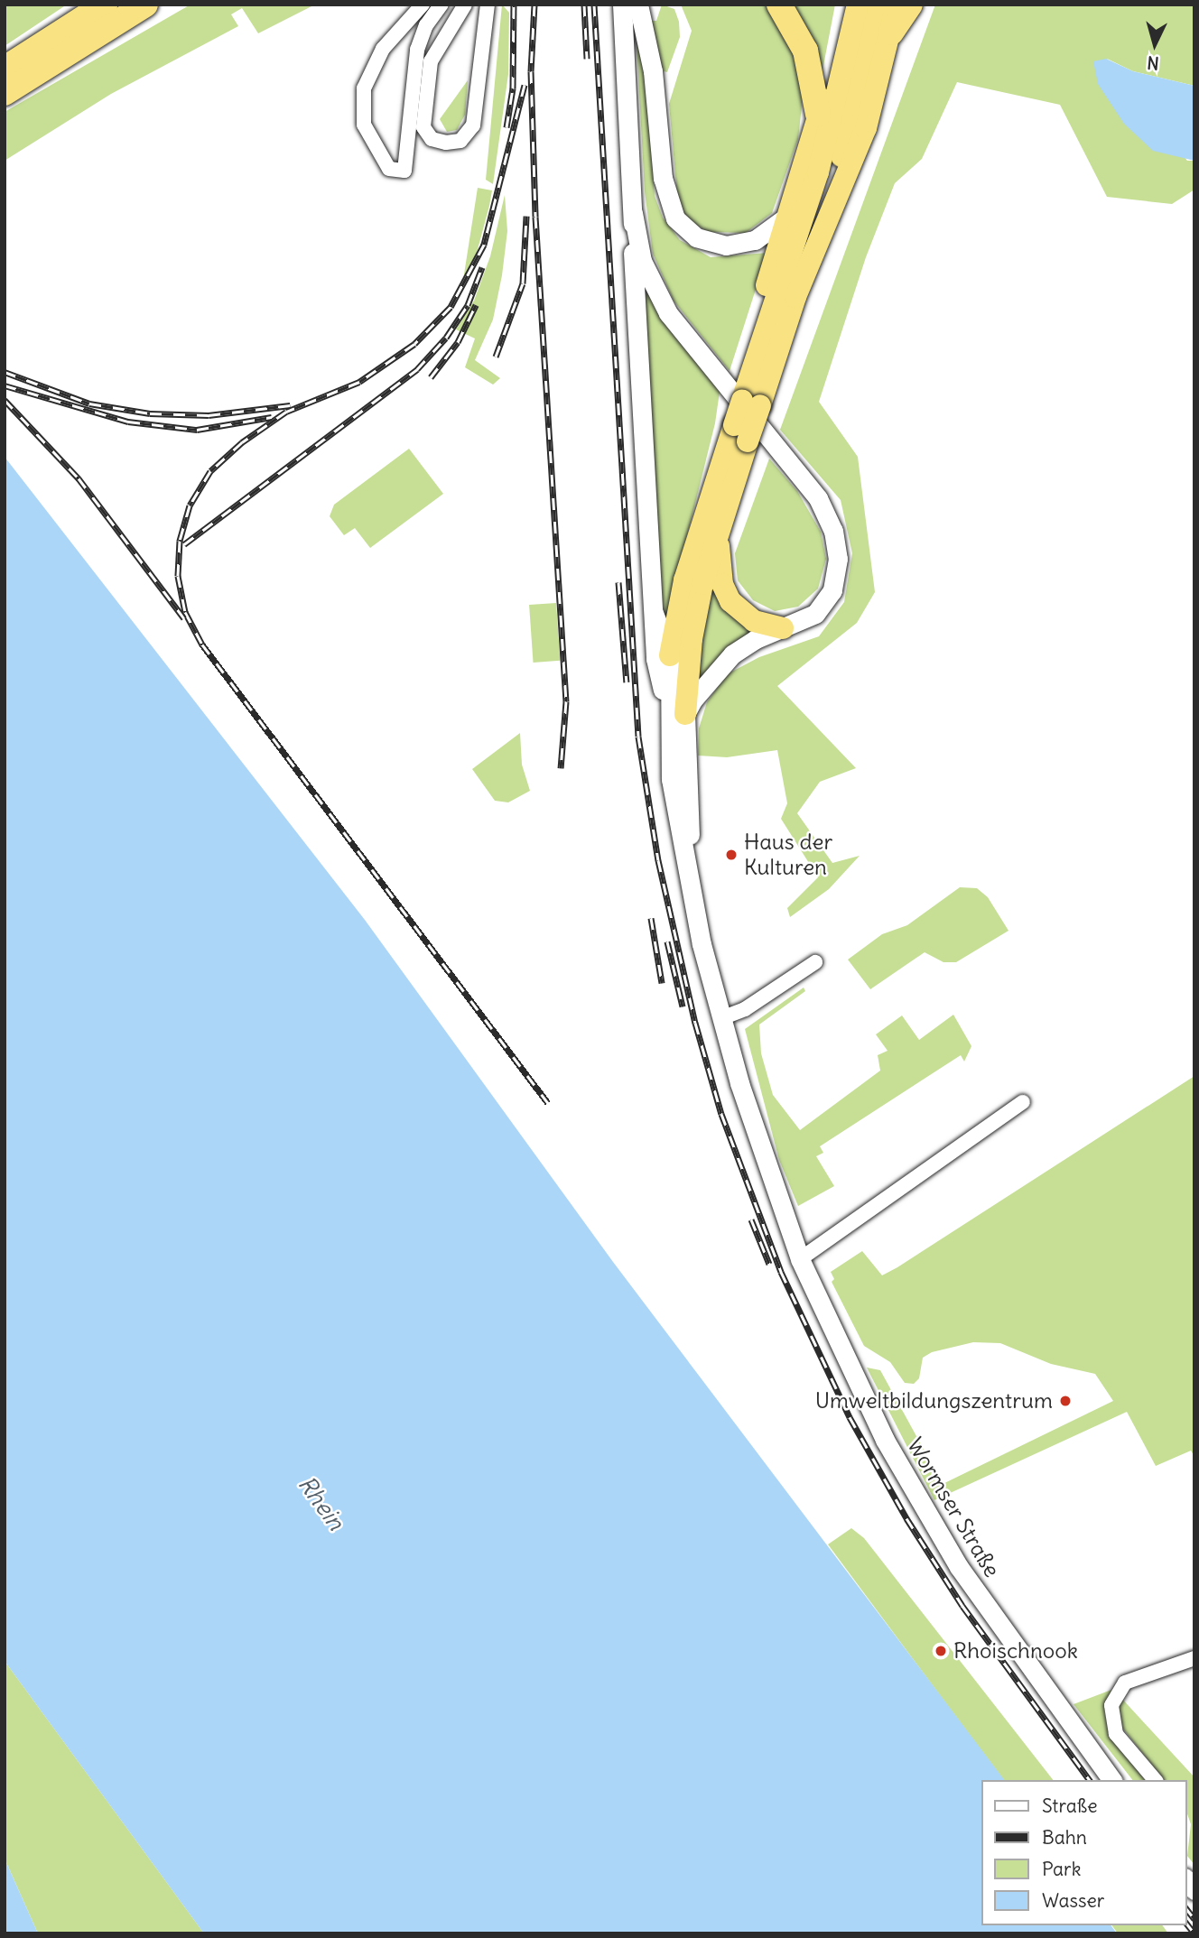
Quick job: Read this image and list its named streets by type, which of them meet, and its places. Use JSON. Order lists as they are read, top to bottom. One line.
{"streets":{"main road":["Wormser Straße"]},"water":["Rhein"],"places":["Haus der Kulturen","Umweltbildungszentrum","Rhoischnook"],"legend":["Straße","Bahn","Park","Wasser"],"north":"bottom"}
